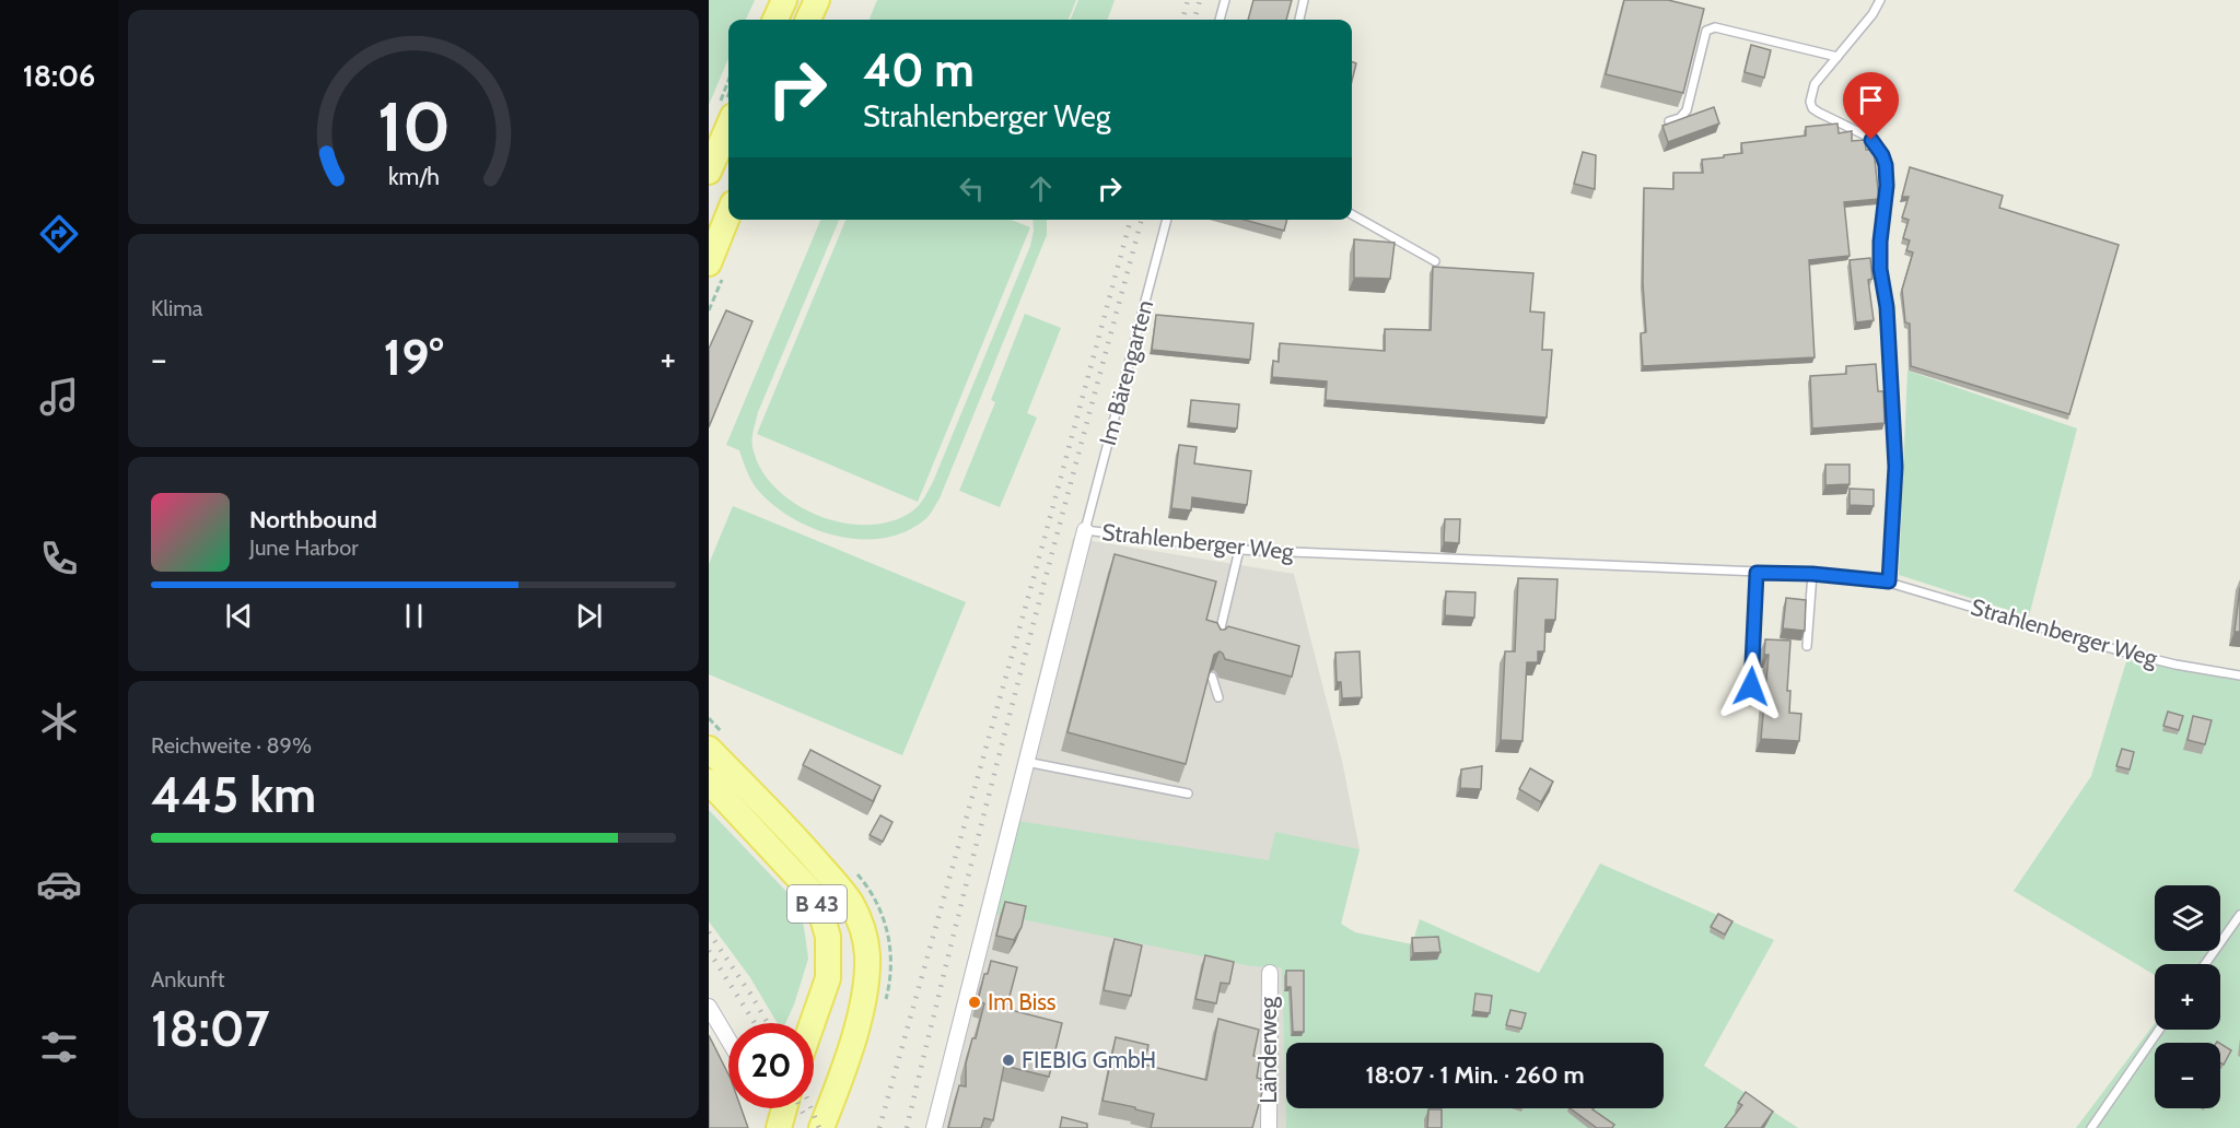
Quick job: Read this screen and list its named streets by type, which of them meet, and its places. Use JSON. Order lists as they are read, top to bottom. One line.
{"streets":{"main road":["B 43"],"street":["Strahlenberger Weg","Länderweg"],"lane":["Im Bärengarten"]},"crossings":[["Im Bärengarten","Strahlenberger Weg"]],"places":["Im Biss","FIEBIG GmbH"],"page":{"tabs":"18:06","turn":["40 m","Strahlenberger Weg"],"tile":["Klima",["Reichweite · 89%","445 km"],["Ankunft","18:07"]],"heat":["−","19°","+"],"song":["Northbound","June Harbor"],"map_buttons":["+","−"],"limit":"20","trip":"18:07 · 1 Min. · 260 m","gauge":["10","km/h"]}}
